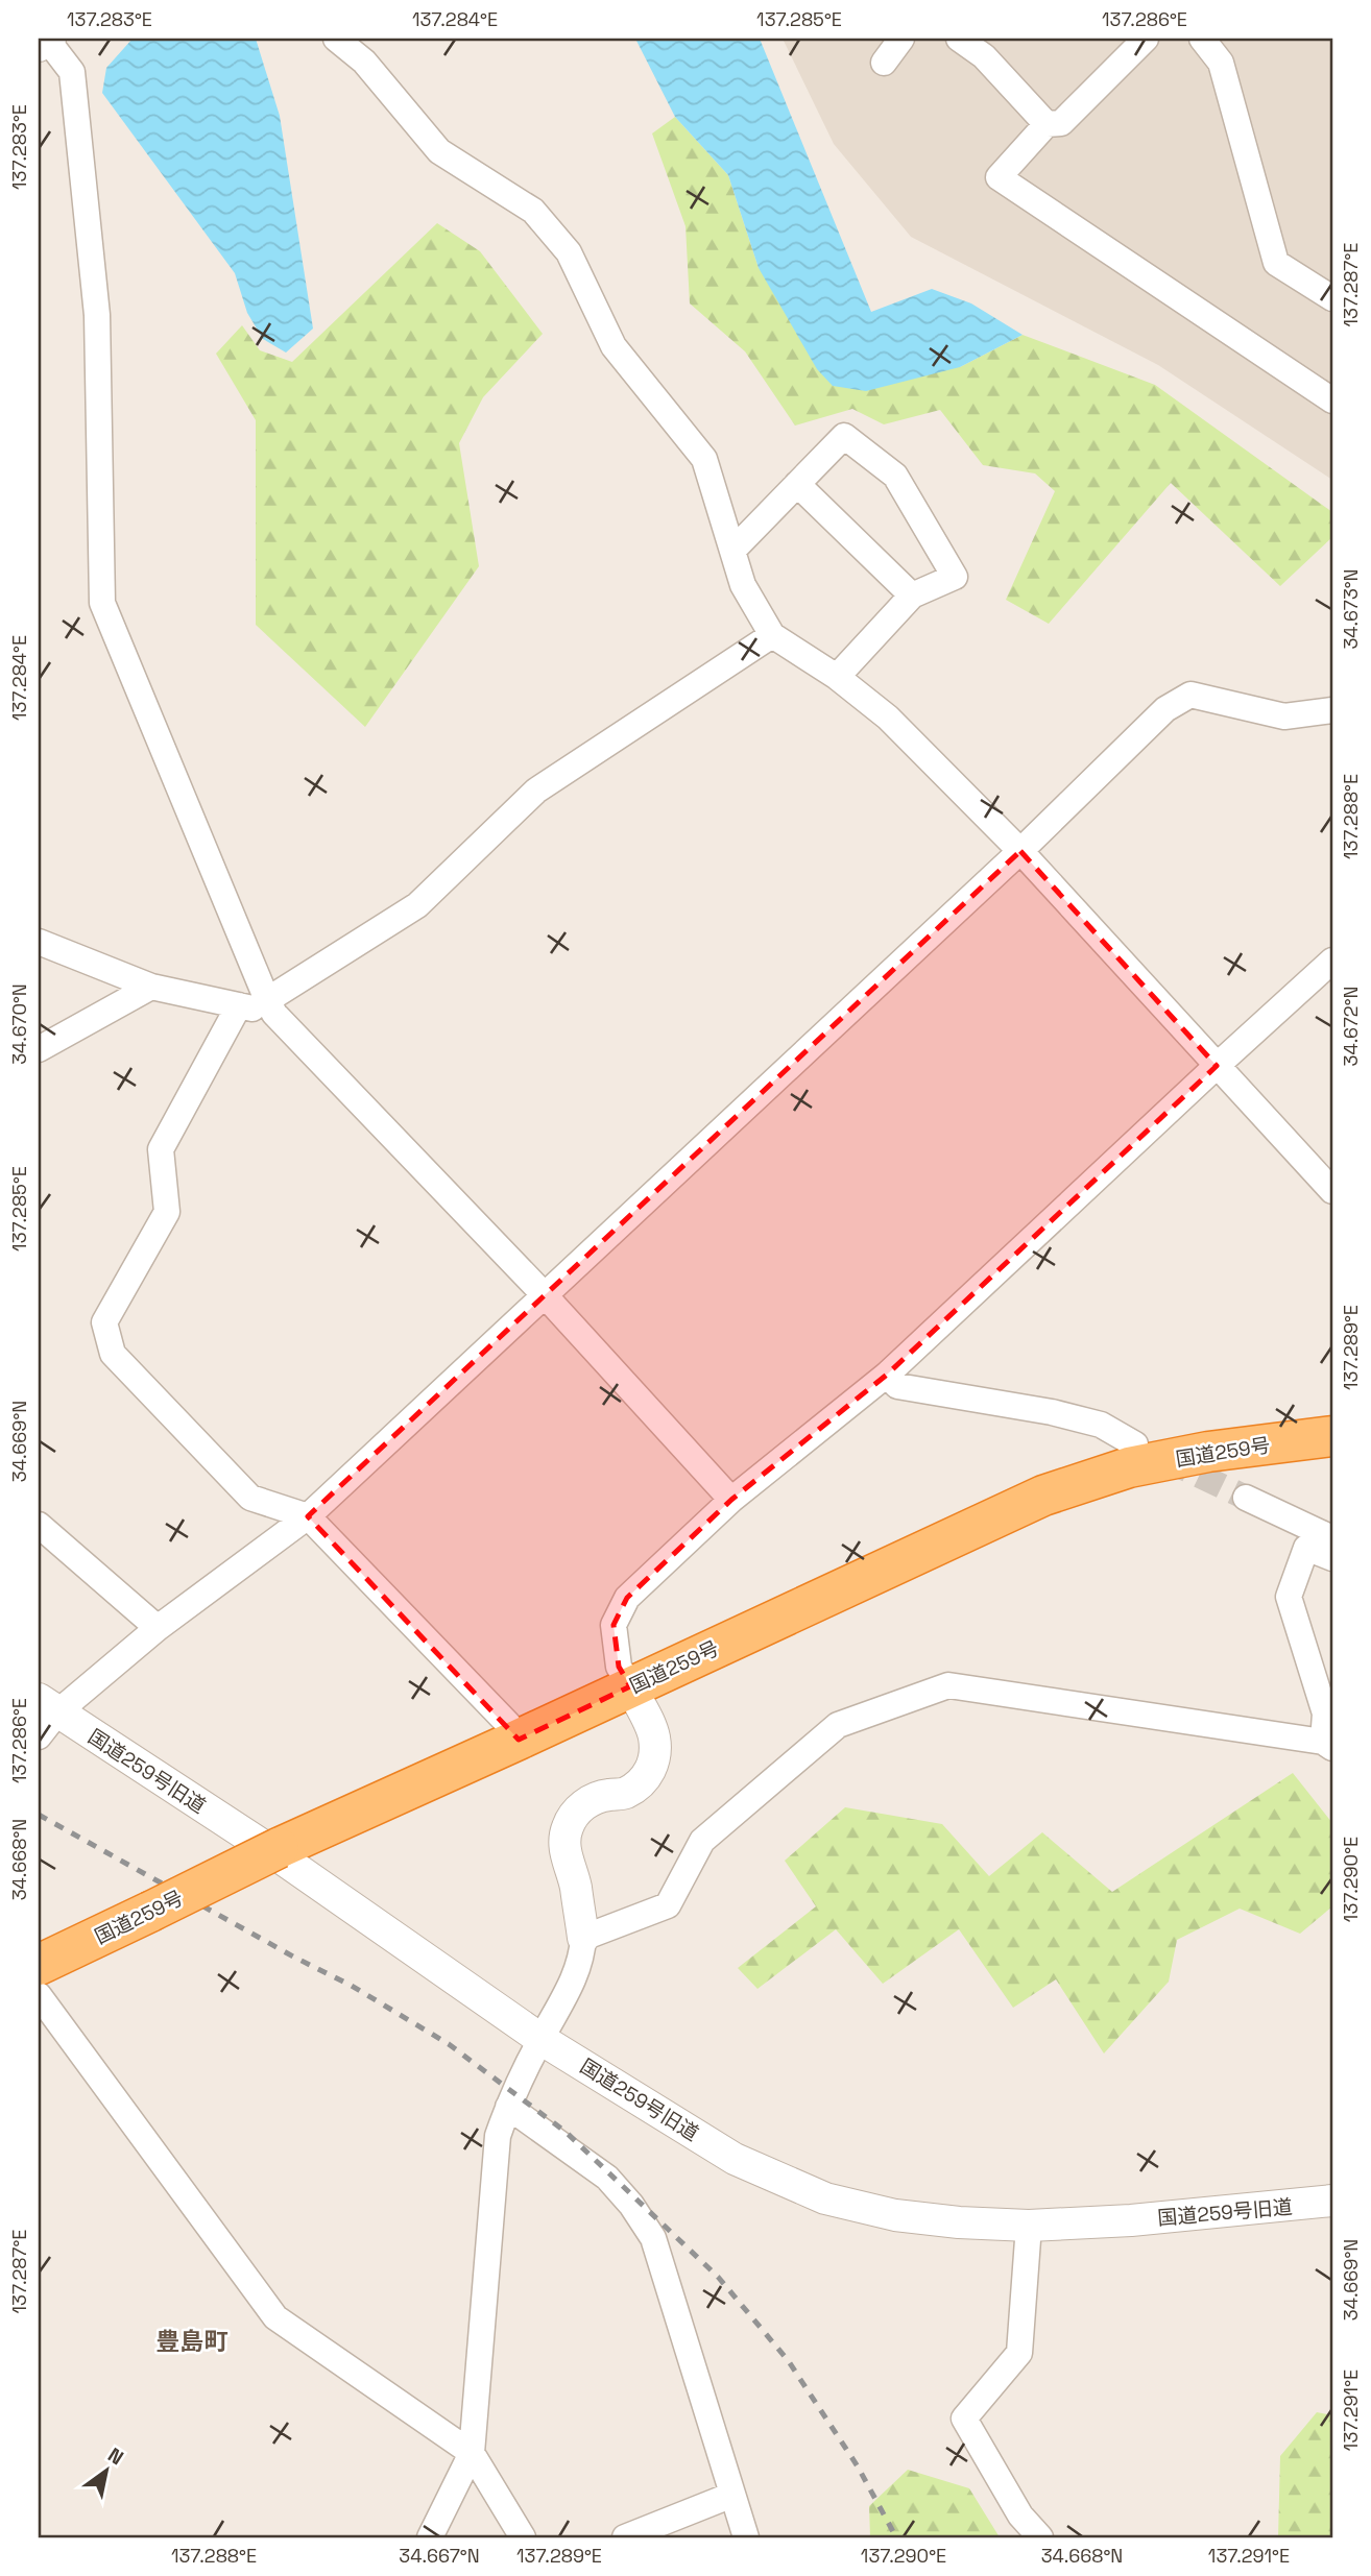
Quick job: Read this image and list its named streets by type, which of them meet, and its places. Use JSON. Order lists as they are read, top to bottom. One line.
{"streets":{"highway":["国道259号"],"street":["国道259号旧道"]},"districts":["豊島町"],"north":"top right","coordinates":["137.283°E","137.284°E","137.285°E","137.286°E","137.287°E","34.673°N","137.288°E","34.670°N","34.672°N","137.289°E","34.669°N","34.668°N","137.290°E","137.291°E","34.667°N"]}
